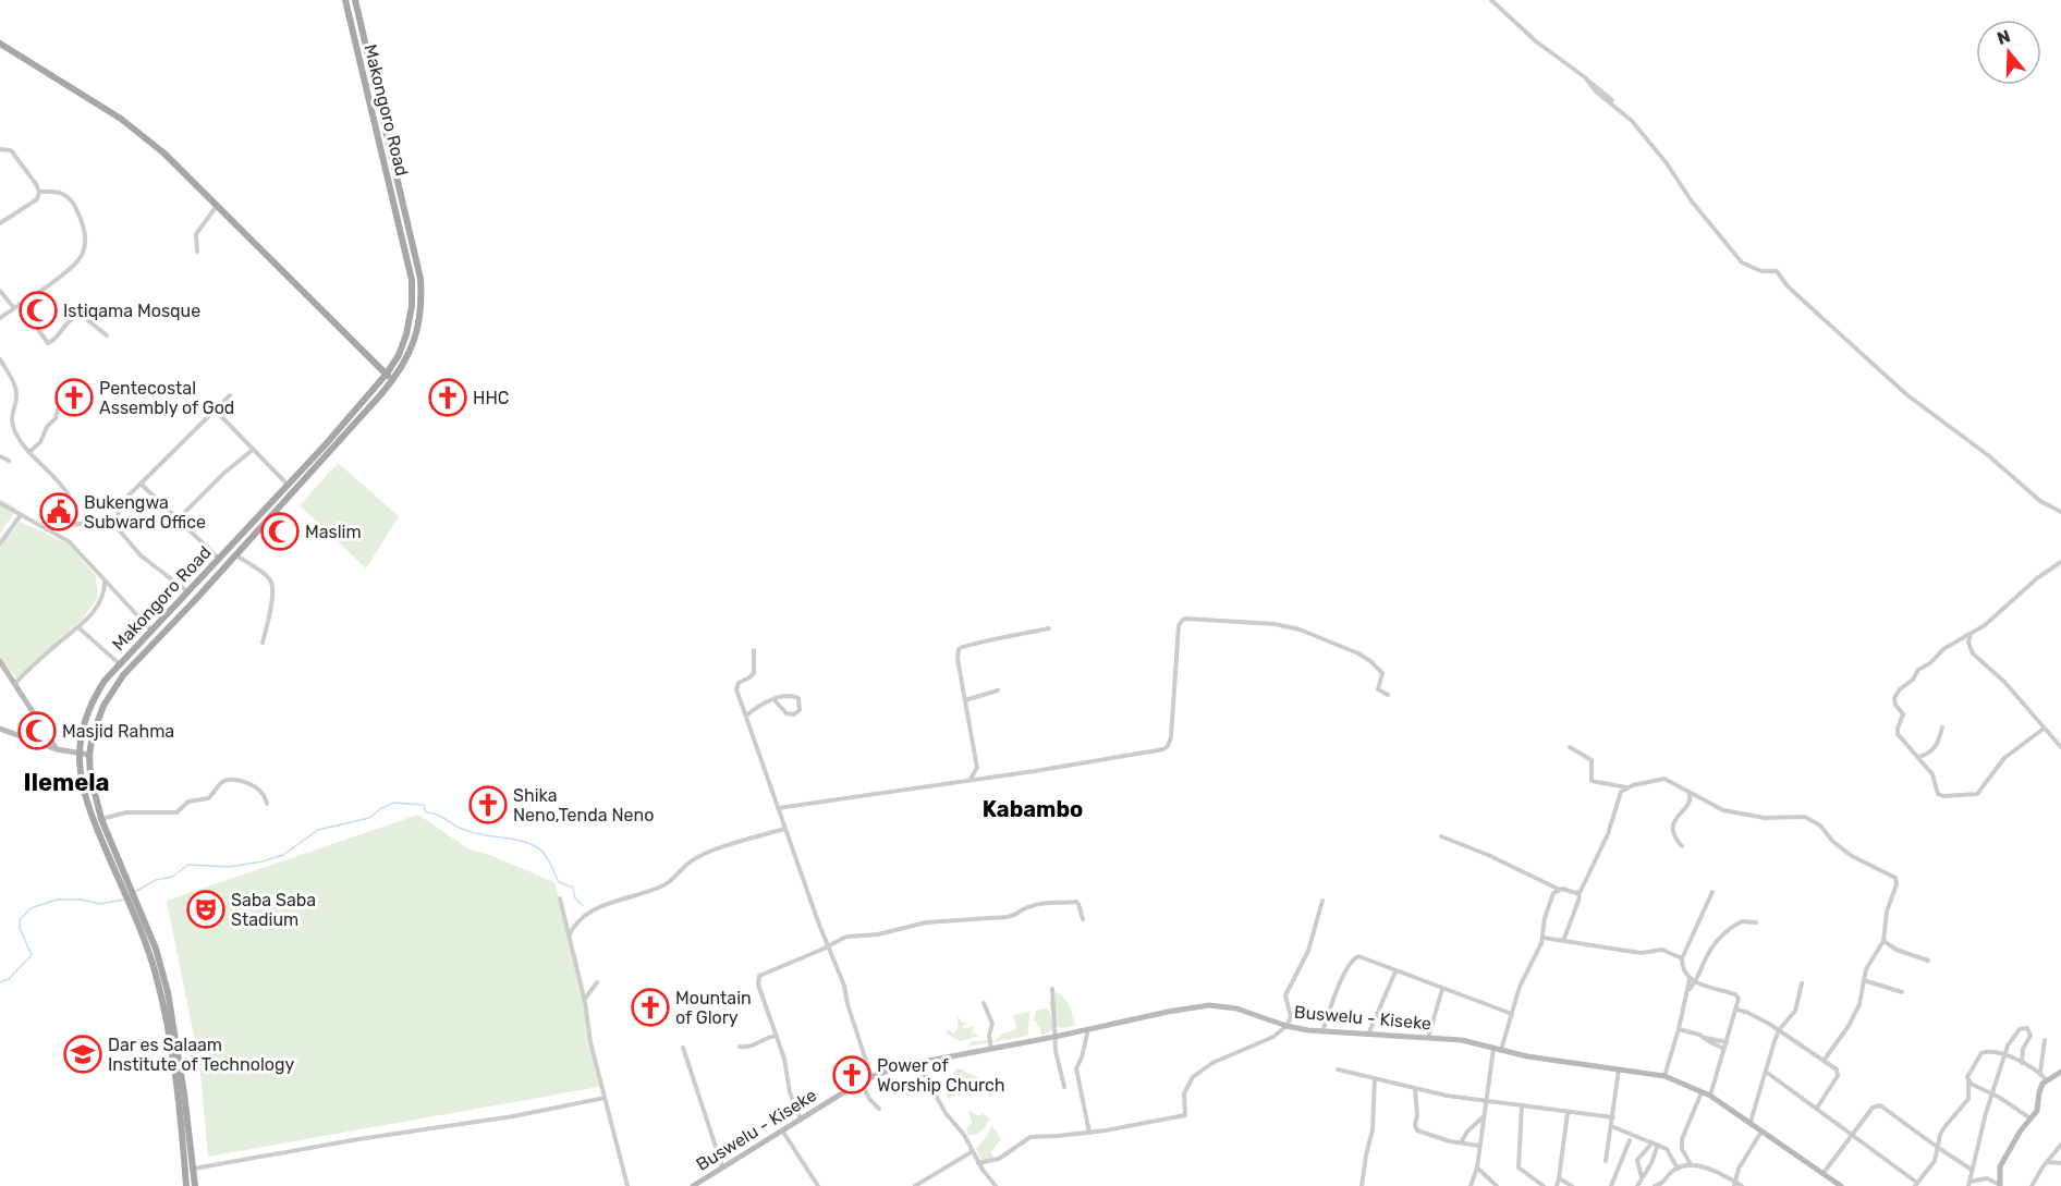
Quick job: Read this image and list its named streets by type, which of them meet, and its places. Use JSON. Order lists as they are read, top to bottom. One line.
{"streets":{"main road":["Makongoro Road","Buswelu - Kiseke"]},"districts":["Ilemela","Kabambo"],"places":{"mosque":["Istiqama Mosque","Maslim","Masjid Rahma"],"church":["Pentecostal Assembly of God","HHC","Shika Neno,Tenda Neno","Mountain of Glory","Power of Worship Church"],"public building":["Bukengwa Subward Office"],"theatre":["Saba Saba Stadium"],"school or university":["Dar es Salaam Institute of Technology"]},"north":"top"}
